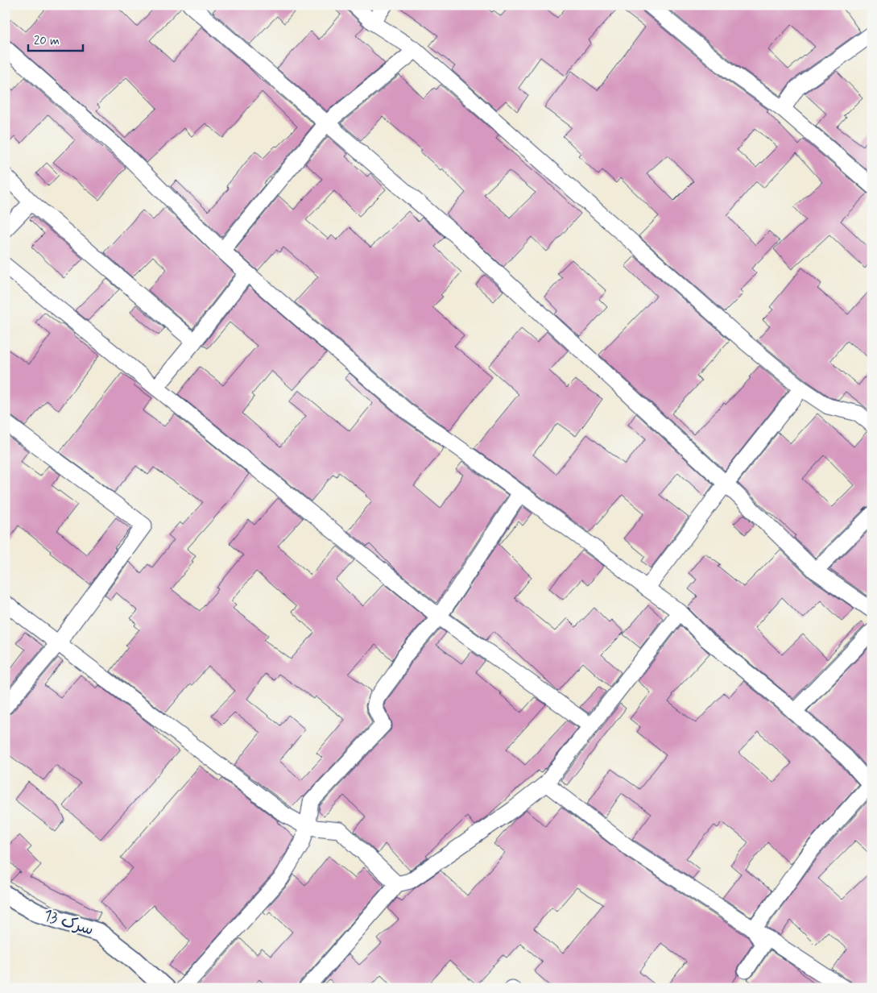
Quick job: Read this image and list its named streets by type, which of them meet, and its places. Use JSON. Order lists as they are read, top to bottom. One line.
{"streets":{"street":["سرک 13"]},"scale_bar":"20 m"}
